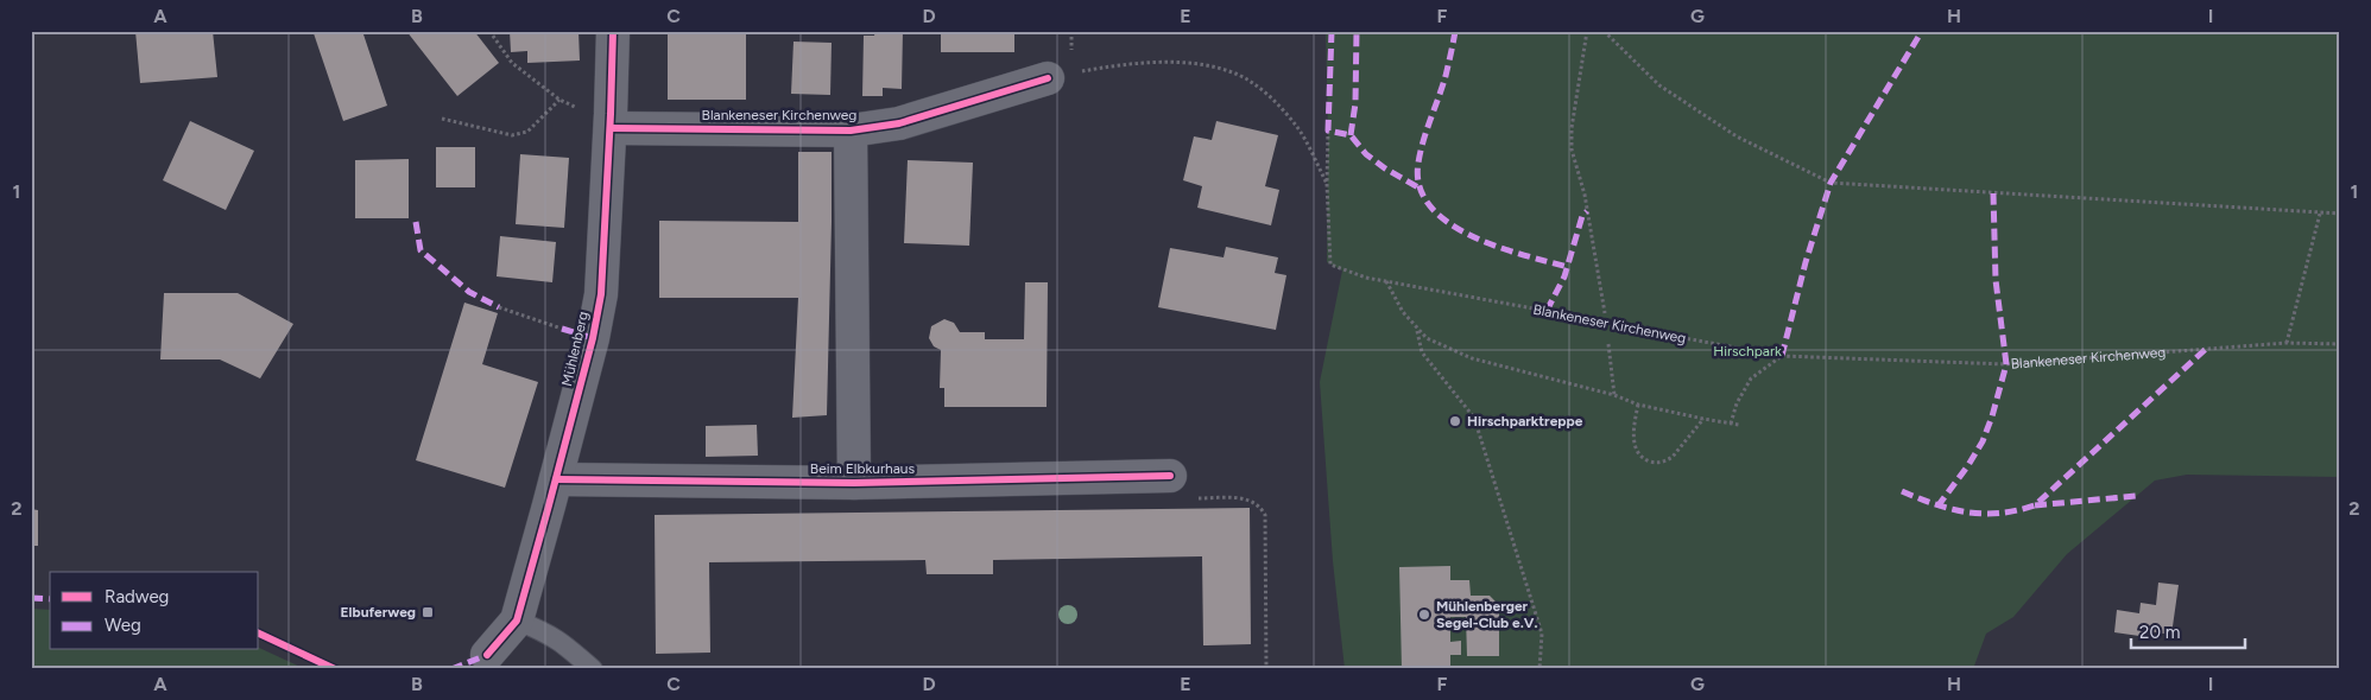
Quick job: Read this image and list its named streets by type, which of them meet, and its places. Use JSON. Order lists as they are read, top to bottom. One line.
{"streets":{"street":["Blankeneser Kirchenweg","Mühlenberg","Beim Elbkurhaus"]},"crossings":[["Blankeneser Kirchenweg","Mühlenberg"],["Blankeneser Kirchenweg","Beim Elbkurhaus"],["Mühlenberg","Beim Elbkurhaus"]],"parks":["Hirschpark"],"places":{"other":["Hirschparktreppe","Mühlenberger Segel-Club e.V."],"transit":["Elbuferweg"]},"legend":["Radweg","Weg"],"scale_bar":"20 m","grid":{"columns":["A","B","C","D","E","F","G","H","I"],"rows":["1","2"]}}
